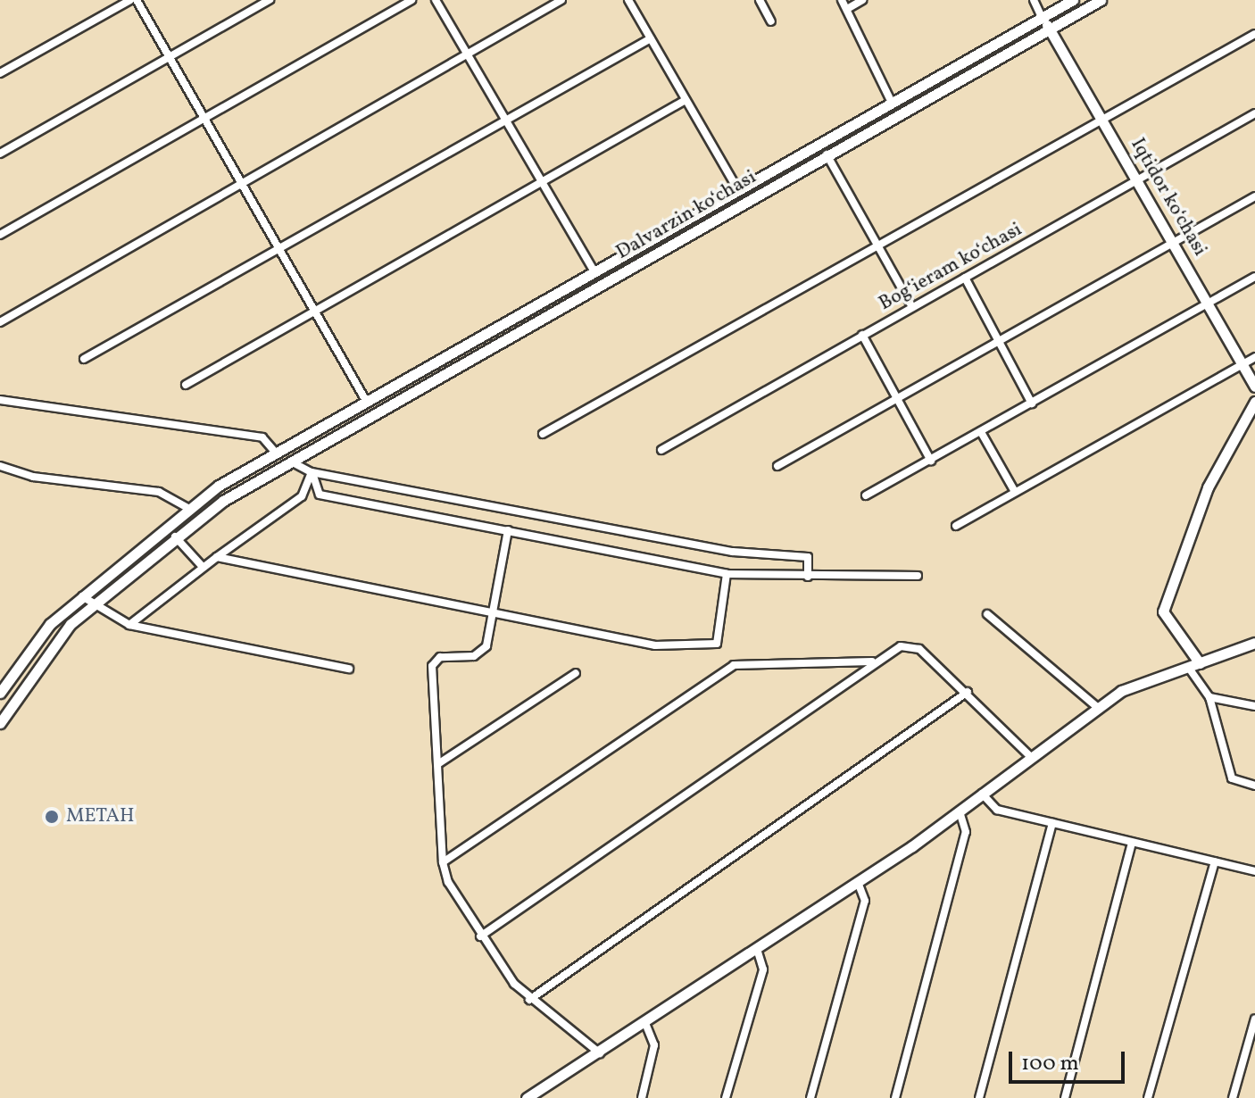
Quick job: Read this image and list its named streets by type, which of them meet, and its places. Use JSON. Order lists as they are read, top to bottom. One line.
{"streets":{"main road":["Iqtidor koʻchasi","Dalvarzin koʻchasi"],"street":["Bogʻieram koʻchasi"]},"crossings":[["Iqtidor koʻchasi","Dalvarzin koʻchasi"],["Iqtidor koʻchasi","Bogʻieram koʻchasi"]],"places":["МЕТАН"],"scale_bar":"100 m"}
